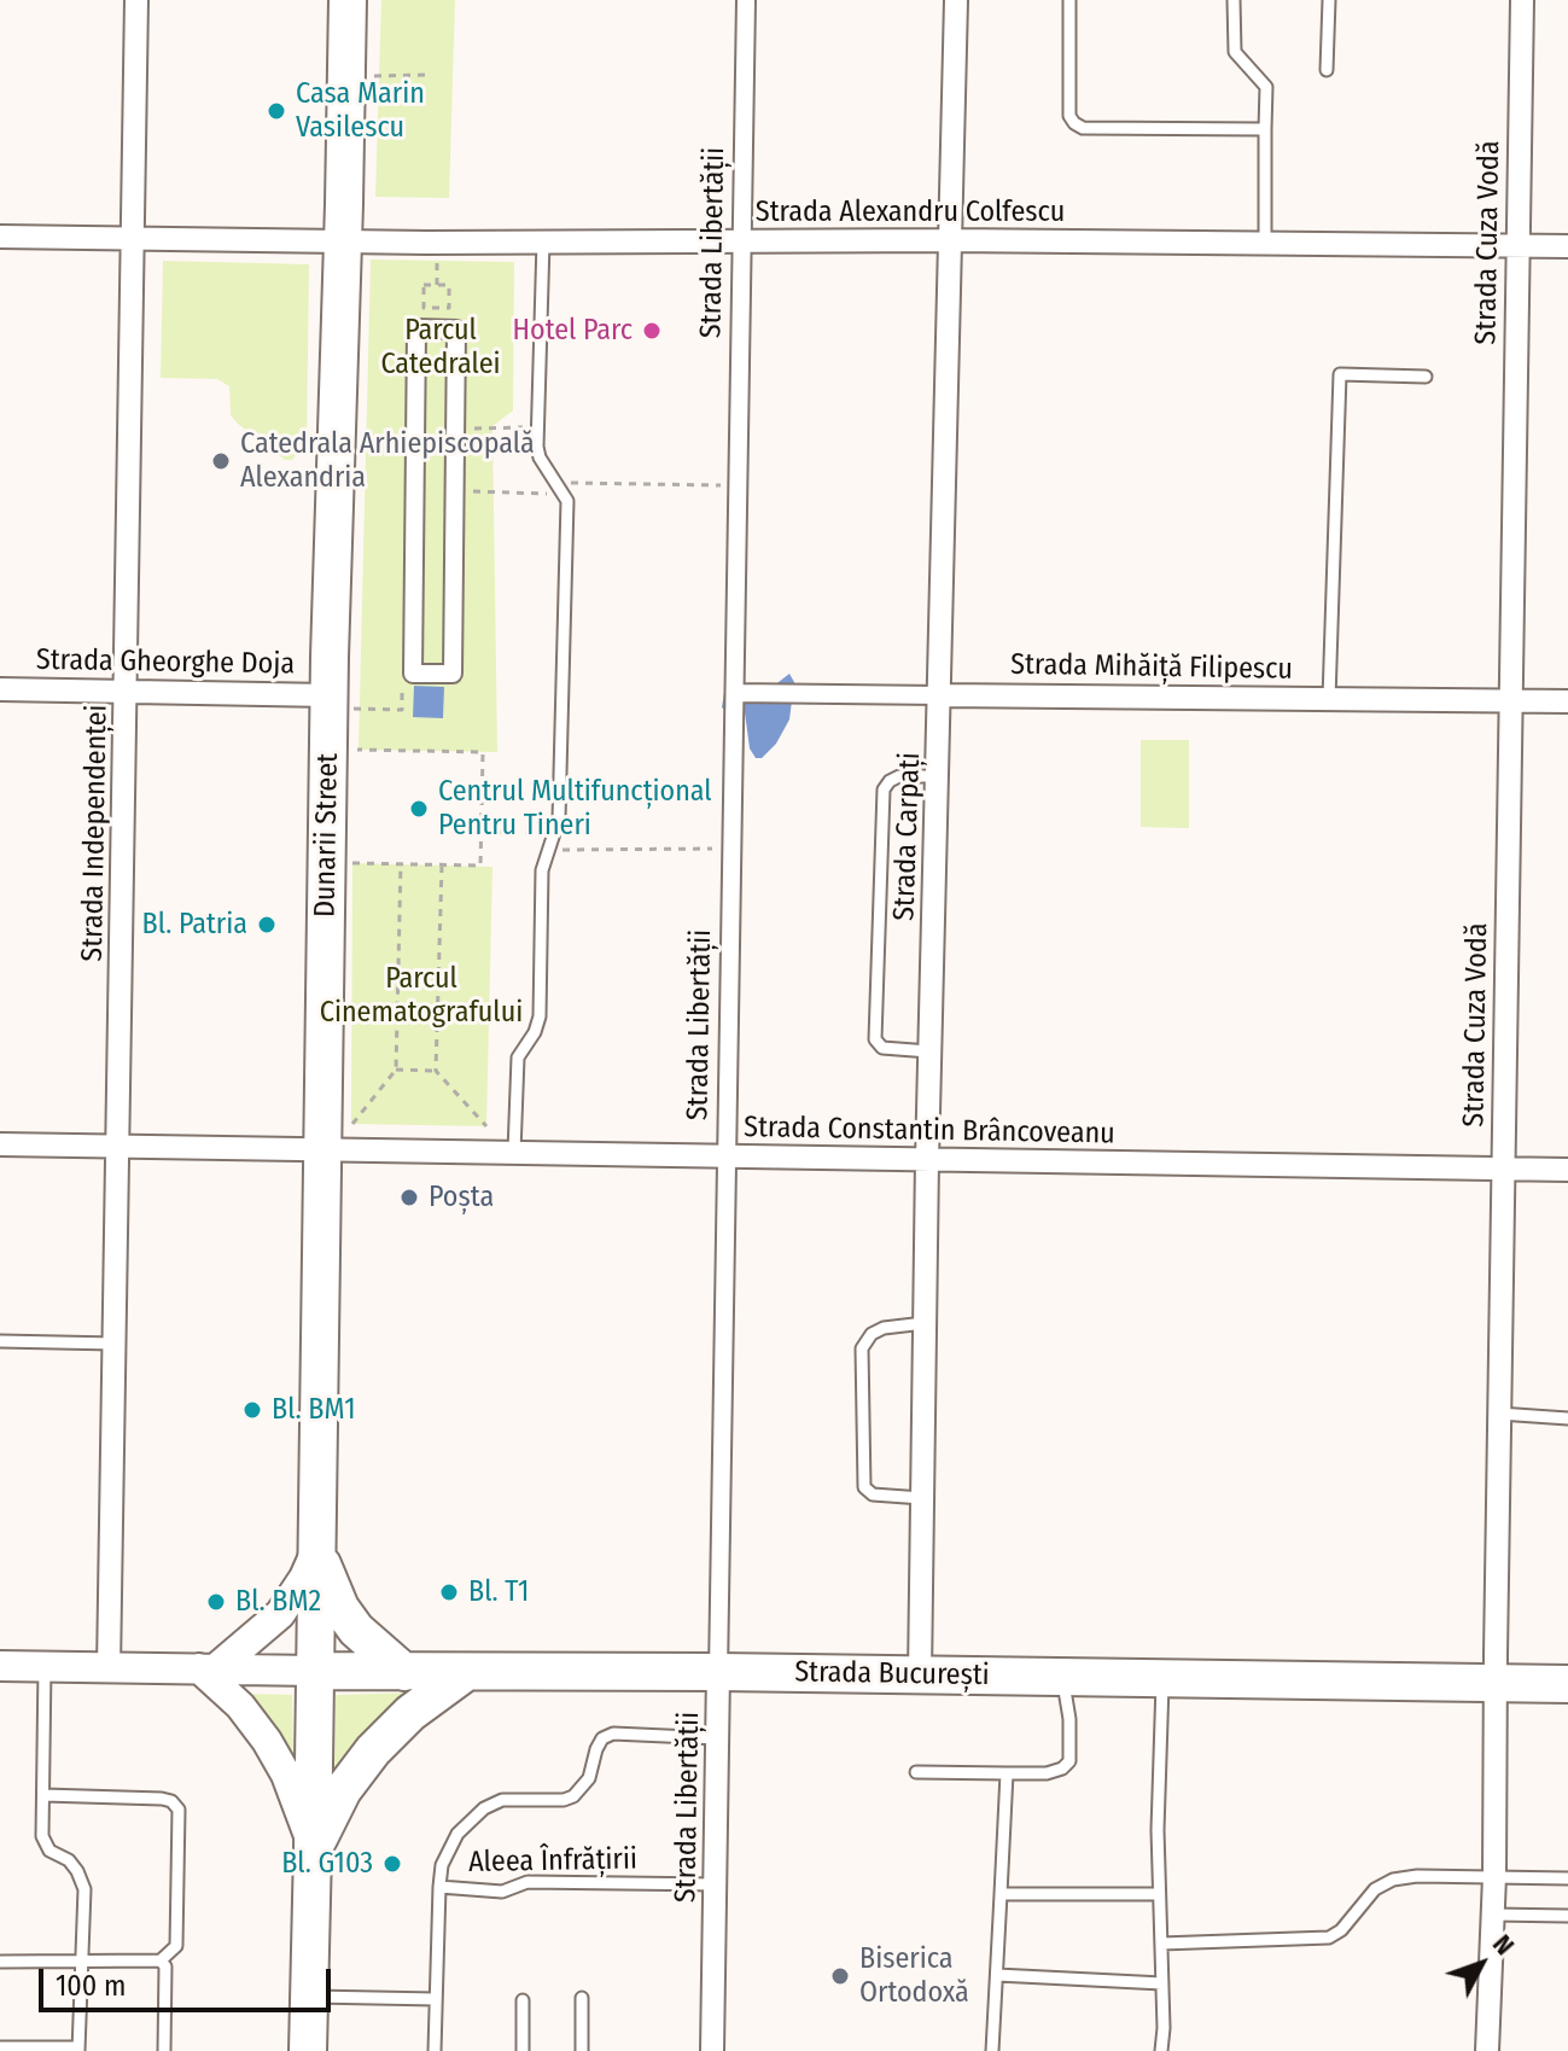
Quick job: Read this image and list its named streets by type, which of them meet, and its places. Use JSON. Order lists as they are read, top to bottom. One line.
{"streets":{"main road":["Dunarii Street","Strada București"],"street":["Strada Alexandru Colfescu","Strada Libertății","Strada Cuza Vodă","Strada Gheorghe Doja","Strada Mihăiță Filipescu","Strada Independenței","Strada Carpați","Strada Constantin Brâncoveanu"],"lane":["Aleea Înfrățirii"]},"crossings":[["Strada Alexandru Colfescu","Strada Libertății"],["Strada Alexandru Colfescu","Strada Cuza Vodă"],["Strada Alexandru Colfescu","Strada Independenței"],["Strada Alexandru Colfescu","Dunarii Street"],["Strada Alexandru Colfescu","Strada Carpați"],["Strada Libertății","Strada Mihăiță Filipescu"],["Strada Libertății","Strada Constantin Brâncoveanu"],["Strada Libertății","Strada București"],["Strada Libertății","Aleea Înfrățirii"],["Strada Cuza Vodă","Strada Mihăiță Filipescu"],["Strada Cuza Vodă","Strada Constantin Brâncoveanu"],["Strada Cuza Vodă","Strada București"],["Strada Gheorghe Doja","Strada Independenței"],["Strada Gheorghe Doja","Dunarii Street"],["Strada Mihăiță Filipescu","Strada Carpați"],["Strada Independenței","Strada Constantin Brâncoveanu"],["Strada Independenței","Strada București"],["Dunarii Street","Strada Constantin Brâncoveanu"],["Dunarii Street","Strada București"],["Strada Carpați","Strada Constantin Brâncoveanu"],["Strada Carpați","Strada București"]],"parks":["Parcul Catedralei","Parcul Cinematografului"],"places":["Casa Marin Vasilescu","Hotel Parc","Catedrala Arhiepiscopală Alexandria","Centrul Multifuncțional Pentru Tineri","Bl. Patria","Poșta","Bl. BM1","Bl. T1","Bl. BM2","Bl. G103","Biserica Ortodoxă"],"scale_bar":"100 m","north":"top right"}
